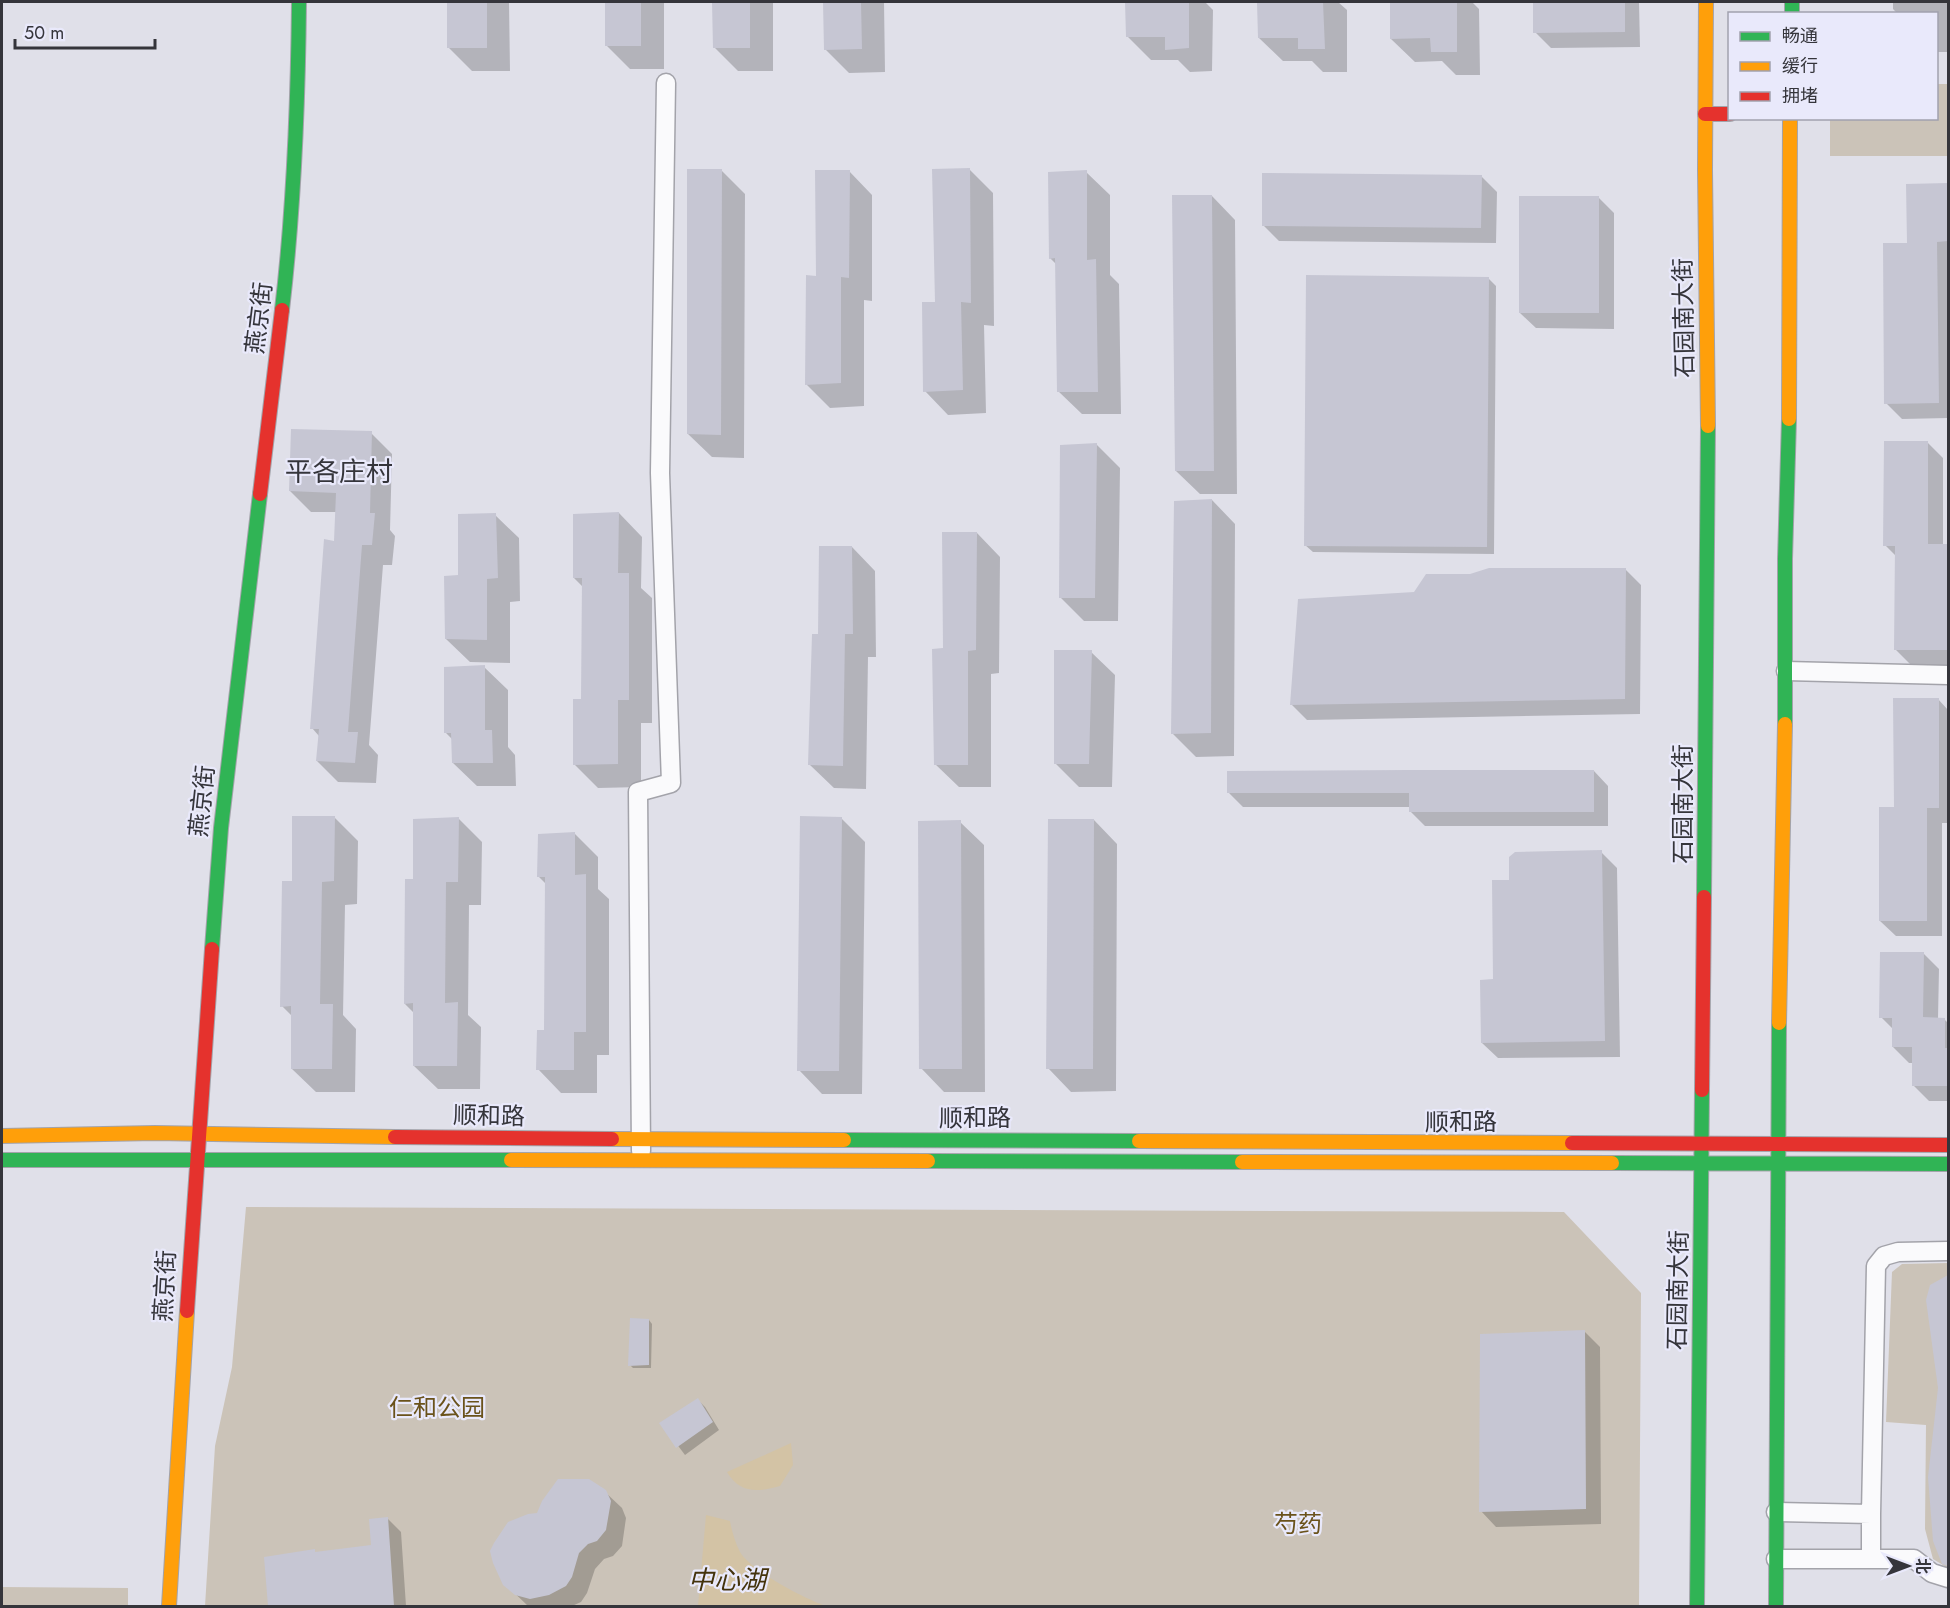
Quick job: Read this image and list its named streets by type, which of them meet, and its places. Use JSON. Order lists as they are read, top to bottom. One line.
{"streets":{"main road":["燕京街","石园南大街","顺和路"]},"crossings":[["燕京街","顺和路"],["石园南大街","顺和路"]],"districts":["平各庄村"],"water":["中心湖"],"parks":["仁和公园","芍药"],"legend":["畅通","缓行","拥堵"],"scale_bar":"50 m","north":"right"}
